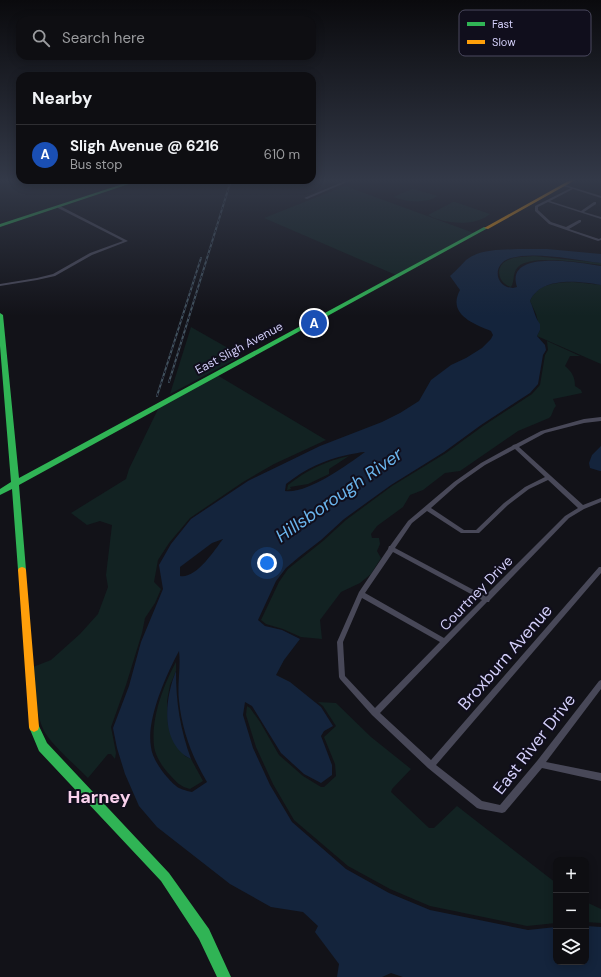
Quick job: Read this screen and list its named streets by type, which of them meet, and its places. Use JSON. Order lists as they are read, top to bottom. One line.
{"streets":{"street":["East Sligh Avenue","Courtney Drive","Broxburn Avenue","East River Drive"]},"crossings":[["Courtney Drive","East River Drive"],["Broxburn Avenue","East River Drive"]],"districts":["Harney"],"water":["Hillsborough River"],"legend":["Fast","Slow"],"page":{"search":"Search here","heading":"Nearby","list":[{"mark":"A","name":"Sligh Avenue @ 6216","note":"Bus stop","value":"610 m"}],"pins":"A","map_buttons":["+","−"]}}
